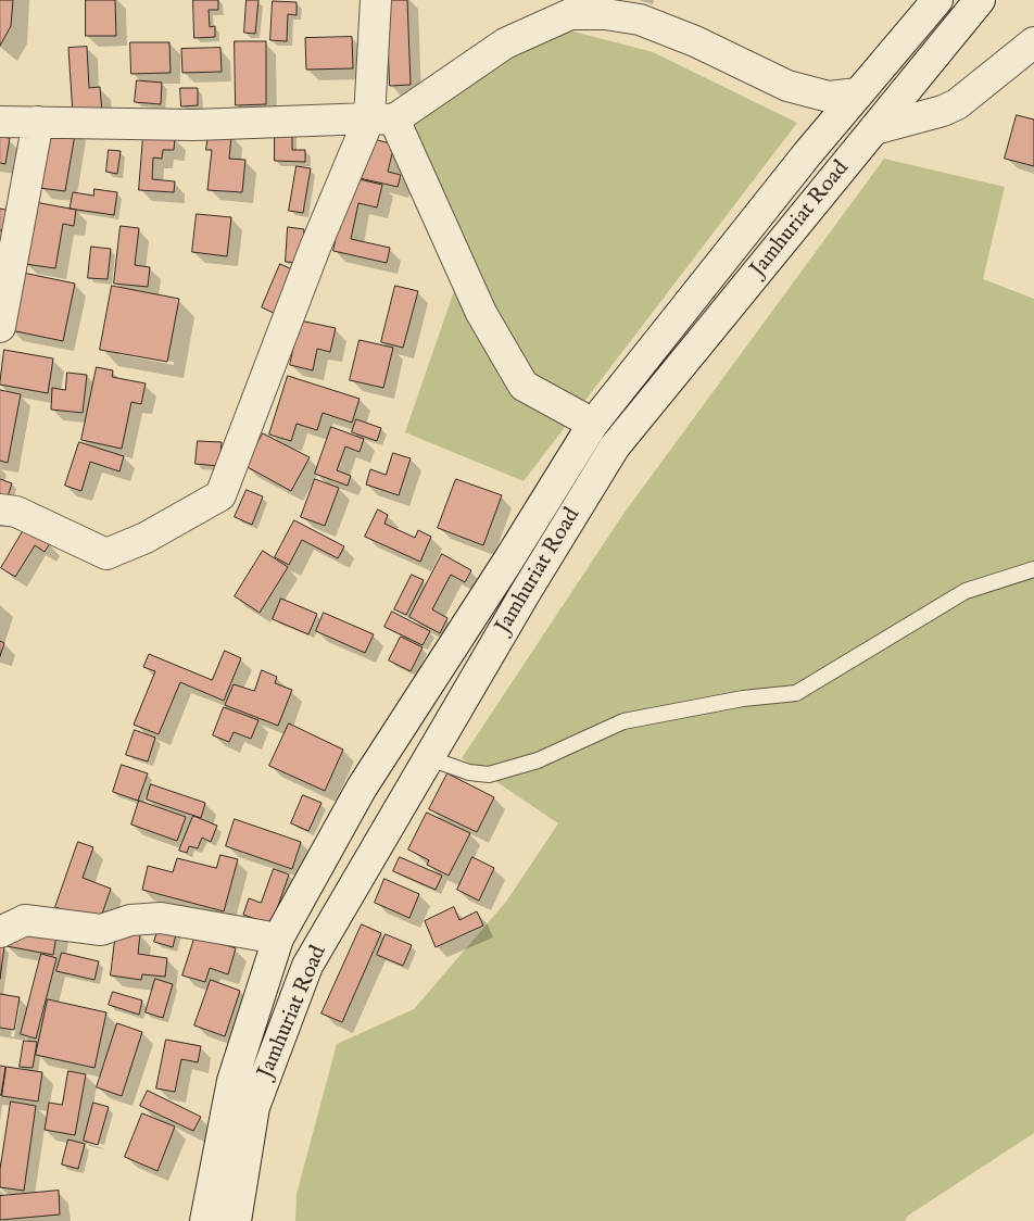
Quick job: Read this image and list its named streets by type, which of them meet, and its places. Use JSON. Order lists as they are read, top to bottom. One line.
{"streets":{"main road":["Jamhuriat Road"]}}
